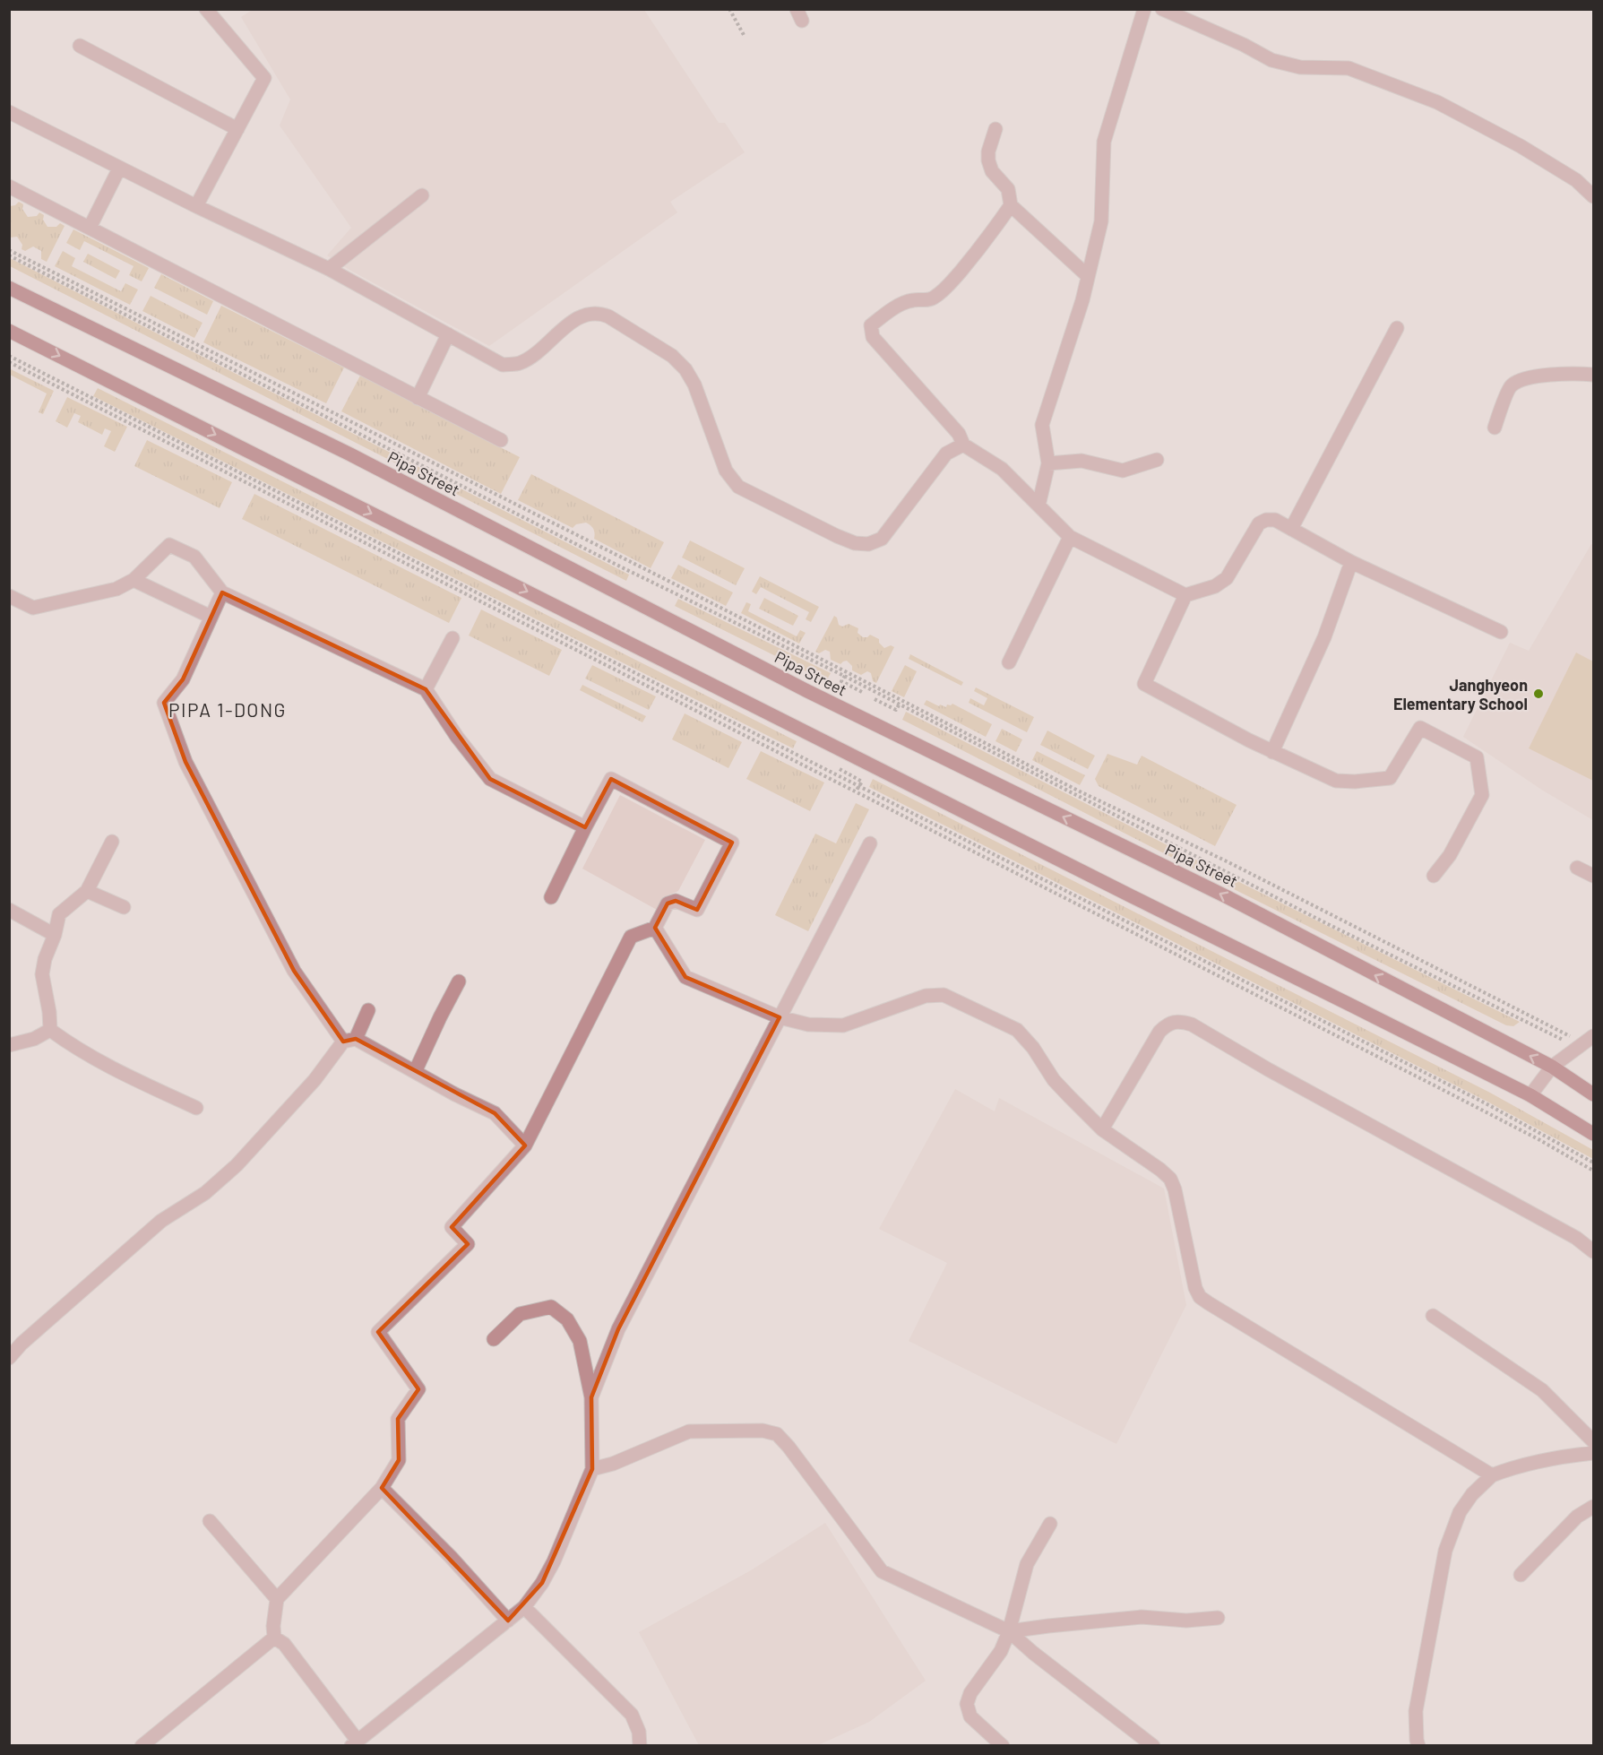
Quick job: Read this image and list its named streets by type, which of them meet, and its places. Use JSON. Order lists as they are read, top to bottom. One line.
{"streets":{"main road":["Pipa Street"]},"districts":["PIPA 1-DONG"],"places":["Janghyeon Elementary School"]}
